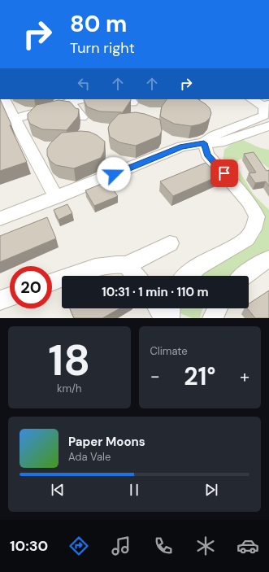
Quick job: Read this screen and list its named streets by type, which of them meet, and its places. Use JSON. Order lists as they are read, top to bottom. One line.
{"page":{"turn":["80 m","Turn right"],"limit":"20","trip":"10:31 · 1 min · 110 m","tile":[["18","km/h"],"Climate"],"heat":["−","21°","+"],"song":["Paper Moons","Ada Vale"],"tabs":"10:30"}}
